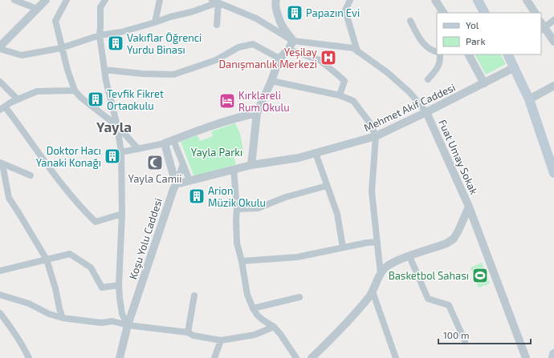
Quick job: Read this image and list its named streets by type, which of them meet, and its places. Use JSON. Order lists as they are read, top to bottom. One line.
{"streets":{"street":["Mehmet Akif Caddesi","Fuat Umay Sokak","Koşu Yolu Caddesi"]},"crossings":[["Mehmet Akif Caddesi","Fuat Umay Sokak"]],"districts":["Yayla"],"parks":["Yayla Parkı"],"places":{"building":["Papazın Evi","Vakıflar Öğrenci Yurdu Binası","Tevfik Fikret Ortaokulu","Doktor Hacı Yanaki Konağı","Arion Müzik Okulu"],"hospital":["Yeşilay Danışmanlık Merkezi"],"hotel":["Kırklareli Rum Okulu"],"mosque":["Yayla Camii"],"sports":["Basketbol Sahası"]},"legend":["Yol","Park"],"scale_bar":"100 m"}
